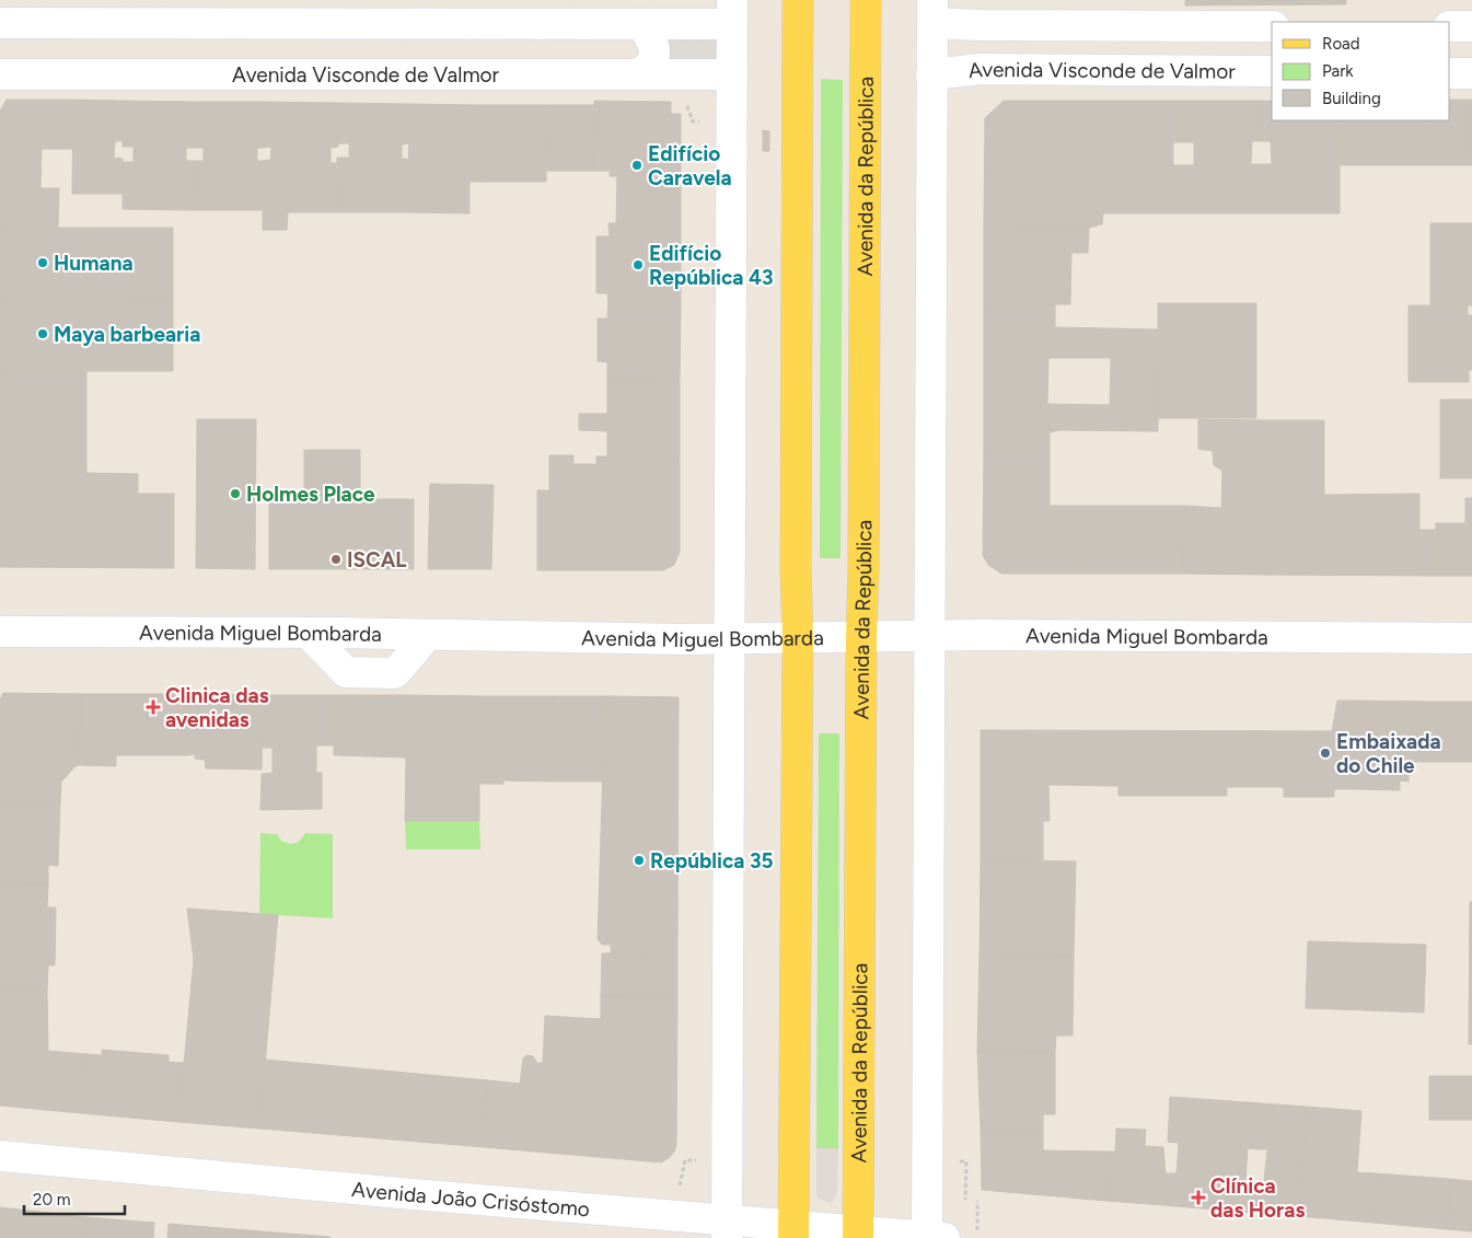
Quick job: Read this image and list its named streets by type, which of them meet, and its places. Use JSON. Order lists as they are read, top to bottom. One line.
{"streets":{"main road":["Avenida da República"],"street":["Avenida Visconde de Valmor","Avenida Miguel Bombarda","Avenida João Crisóstomo"]},"crossings":[["Avenida da República","Avenida Miguel Bombarda"],["Avenida da República","Avenida João Crisóstomo"]],"places":{"other":["Edifício Caravela","Humana","Edifício República 43","Maya barbearia","Holmes Place","ISCAL","Embaixada do Chile","República 35"],"health":["Clinica das avenidas","Clínica das Horas"]},"legend":["Road","Park","Building"],"scale_bar":"20 m"}
